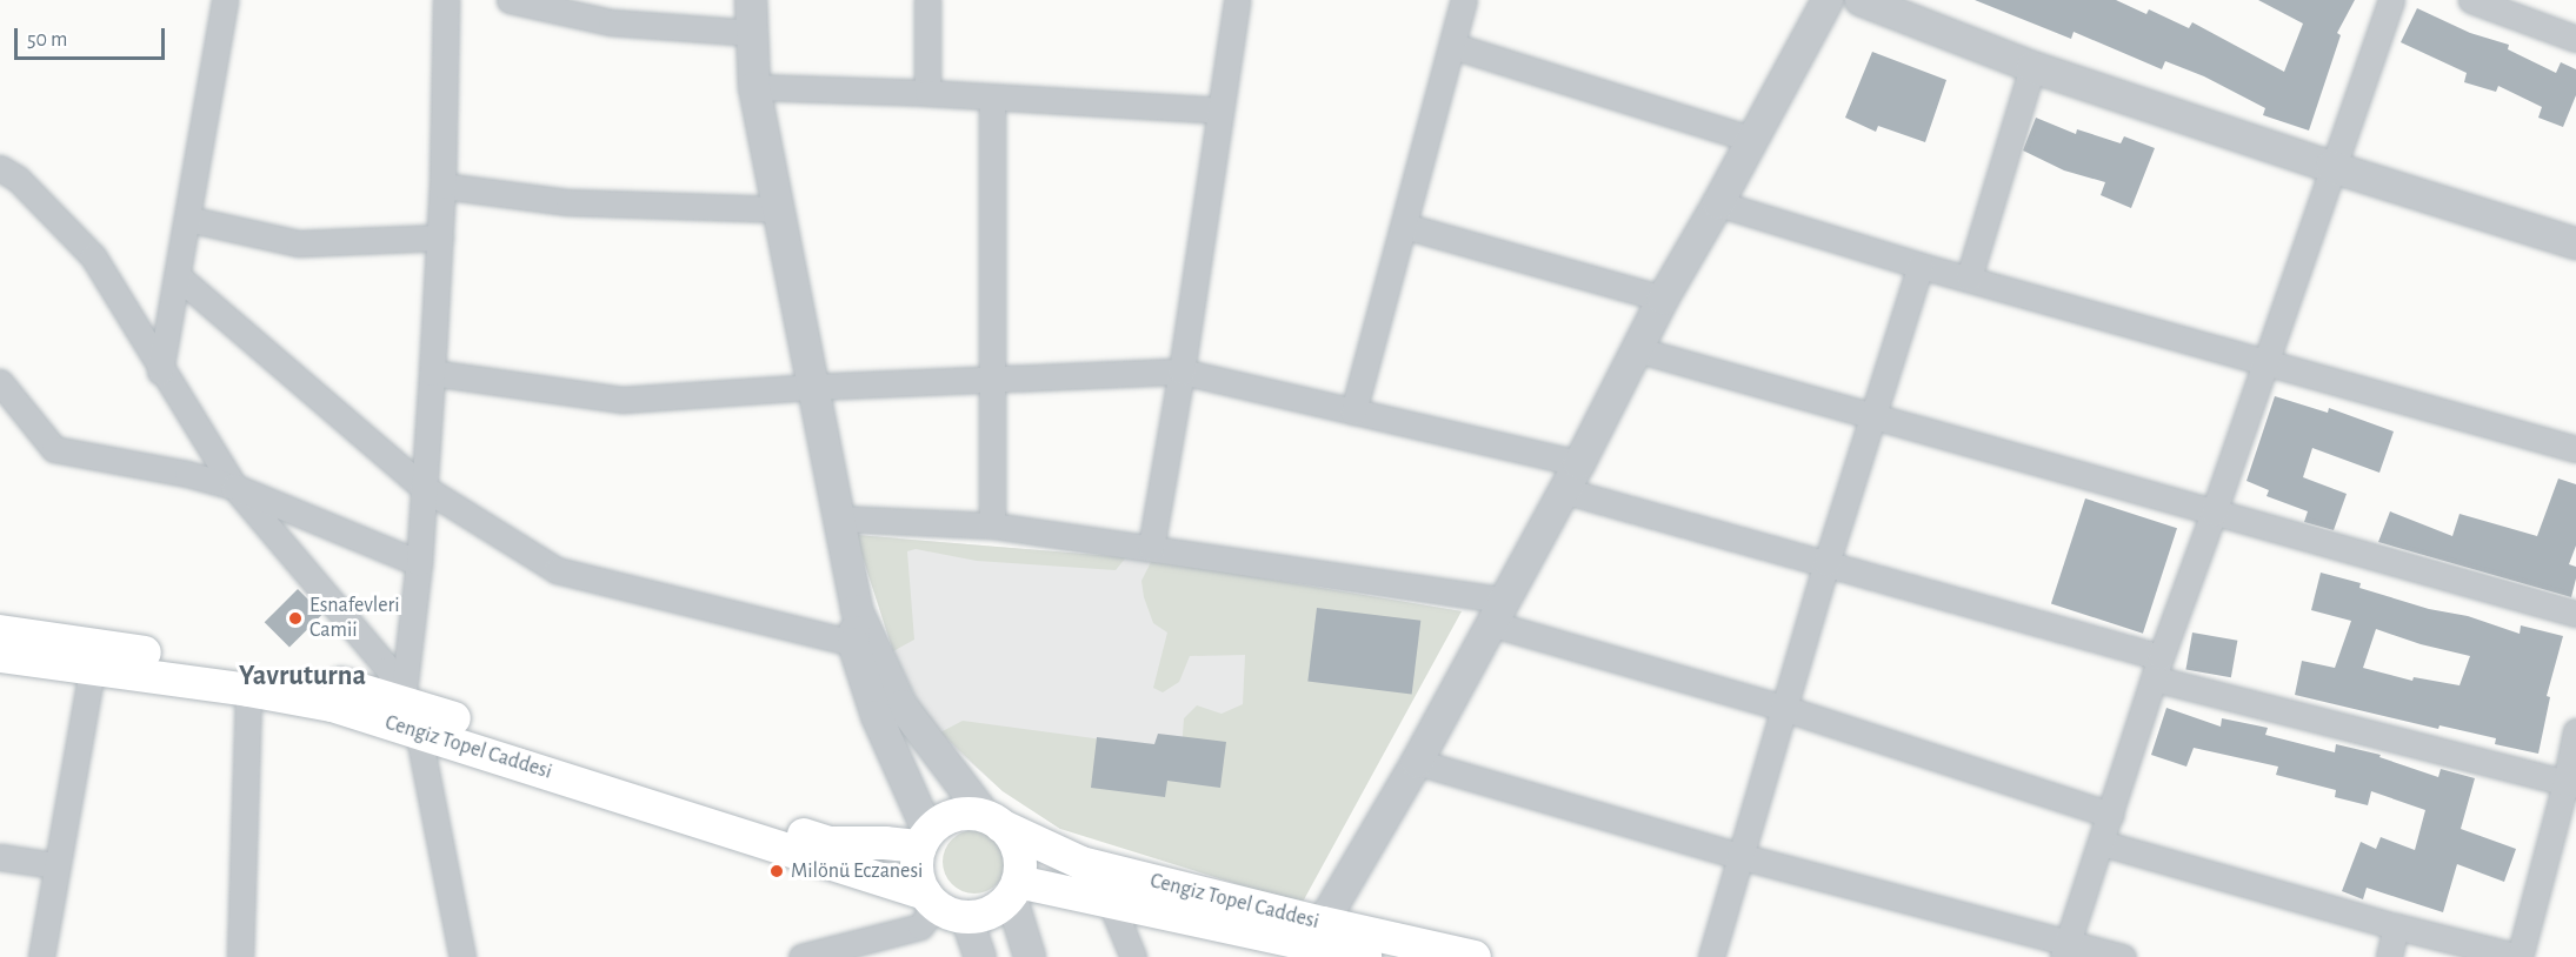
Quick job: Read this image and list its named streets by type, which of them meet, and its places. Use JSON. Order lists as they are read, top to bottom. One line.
{"streets":{"main road":["Cengiz Topel Caddesi"]},"districts":["Yavruturna"],"places":["Esnafevleri Camii","Milönü Eczanesi"],"scale_bar":"50 m"}
